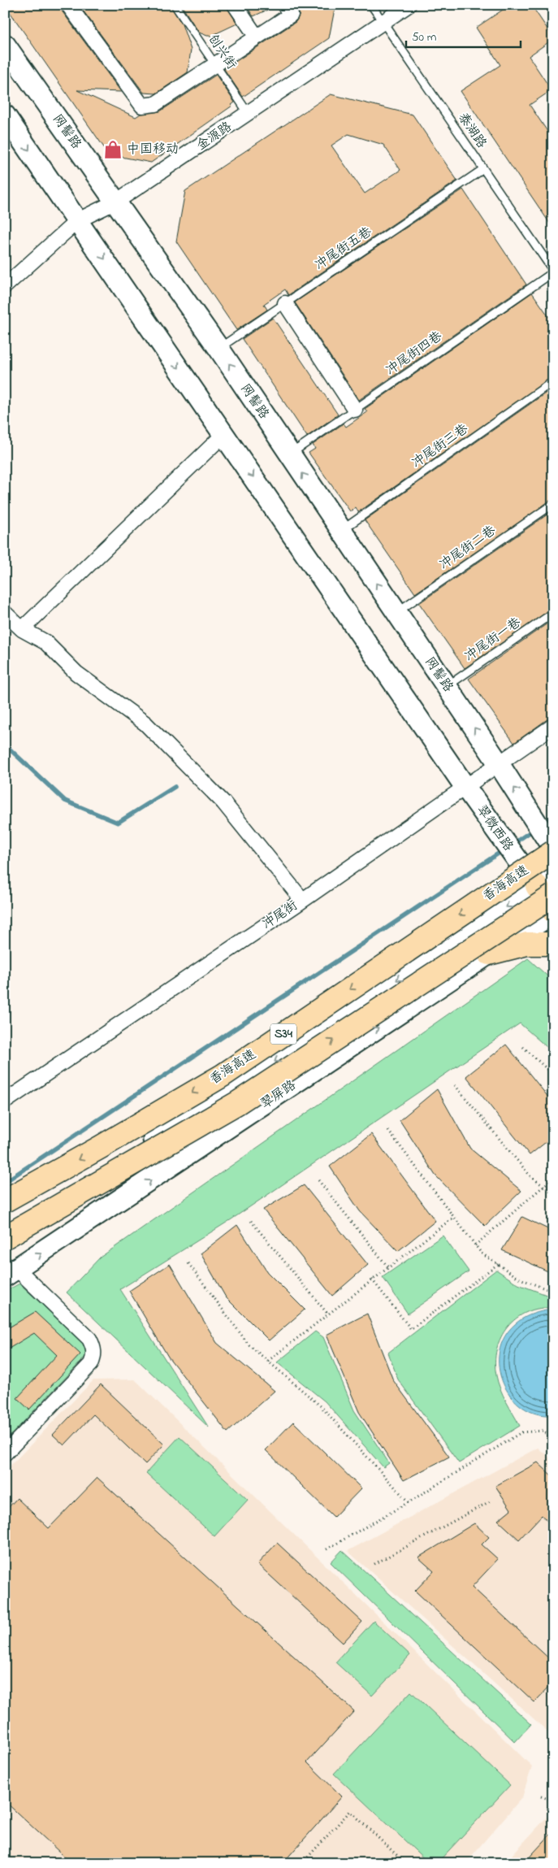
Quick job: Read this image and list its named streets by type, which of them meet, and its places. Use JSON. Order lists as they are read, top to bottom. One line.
{"streets":{"main road":["网髻路","翠微西路","香海高速","S34","翠屏路"],"street":["金源路","冲尾街"],"lane":["创兴街","泰湖路","冲尾街五巷","冲尾街四巷","冲尾街三巷","冲尾街二巷","冲尾街一巷"]},"crossings":[["创兴街","金源路"],["泰湖路","金源路"],["泰湖路","冲尾街五巷"],["泰湖路","冲尾街四巷"],["网髻路","金源路"],["网髻路","冲尾街五巷"],["网髻路","冲尾街四巷"],["网髻路","冲尾街三巷"],["网髻路","冲尾街二巷"],["网髻路","冲尾街一巷"],["网髻路","冲尾街"],["金源路","翠微西路"],["翠微西路","冲尾街"],["翠微西路","S34"],["翠微西路","翠屏路"]],"one_way":["网髻路","翠微西路"],"places":{"shop":["中国移动"]},"scale_bar":"50 m"}
